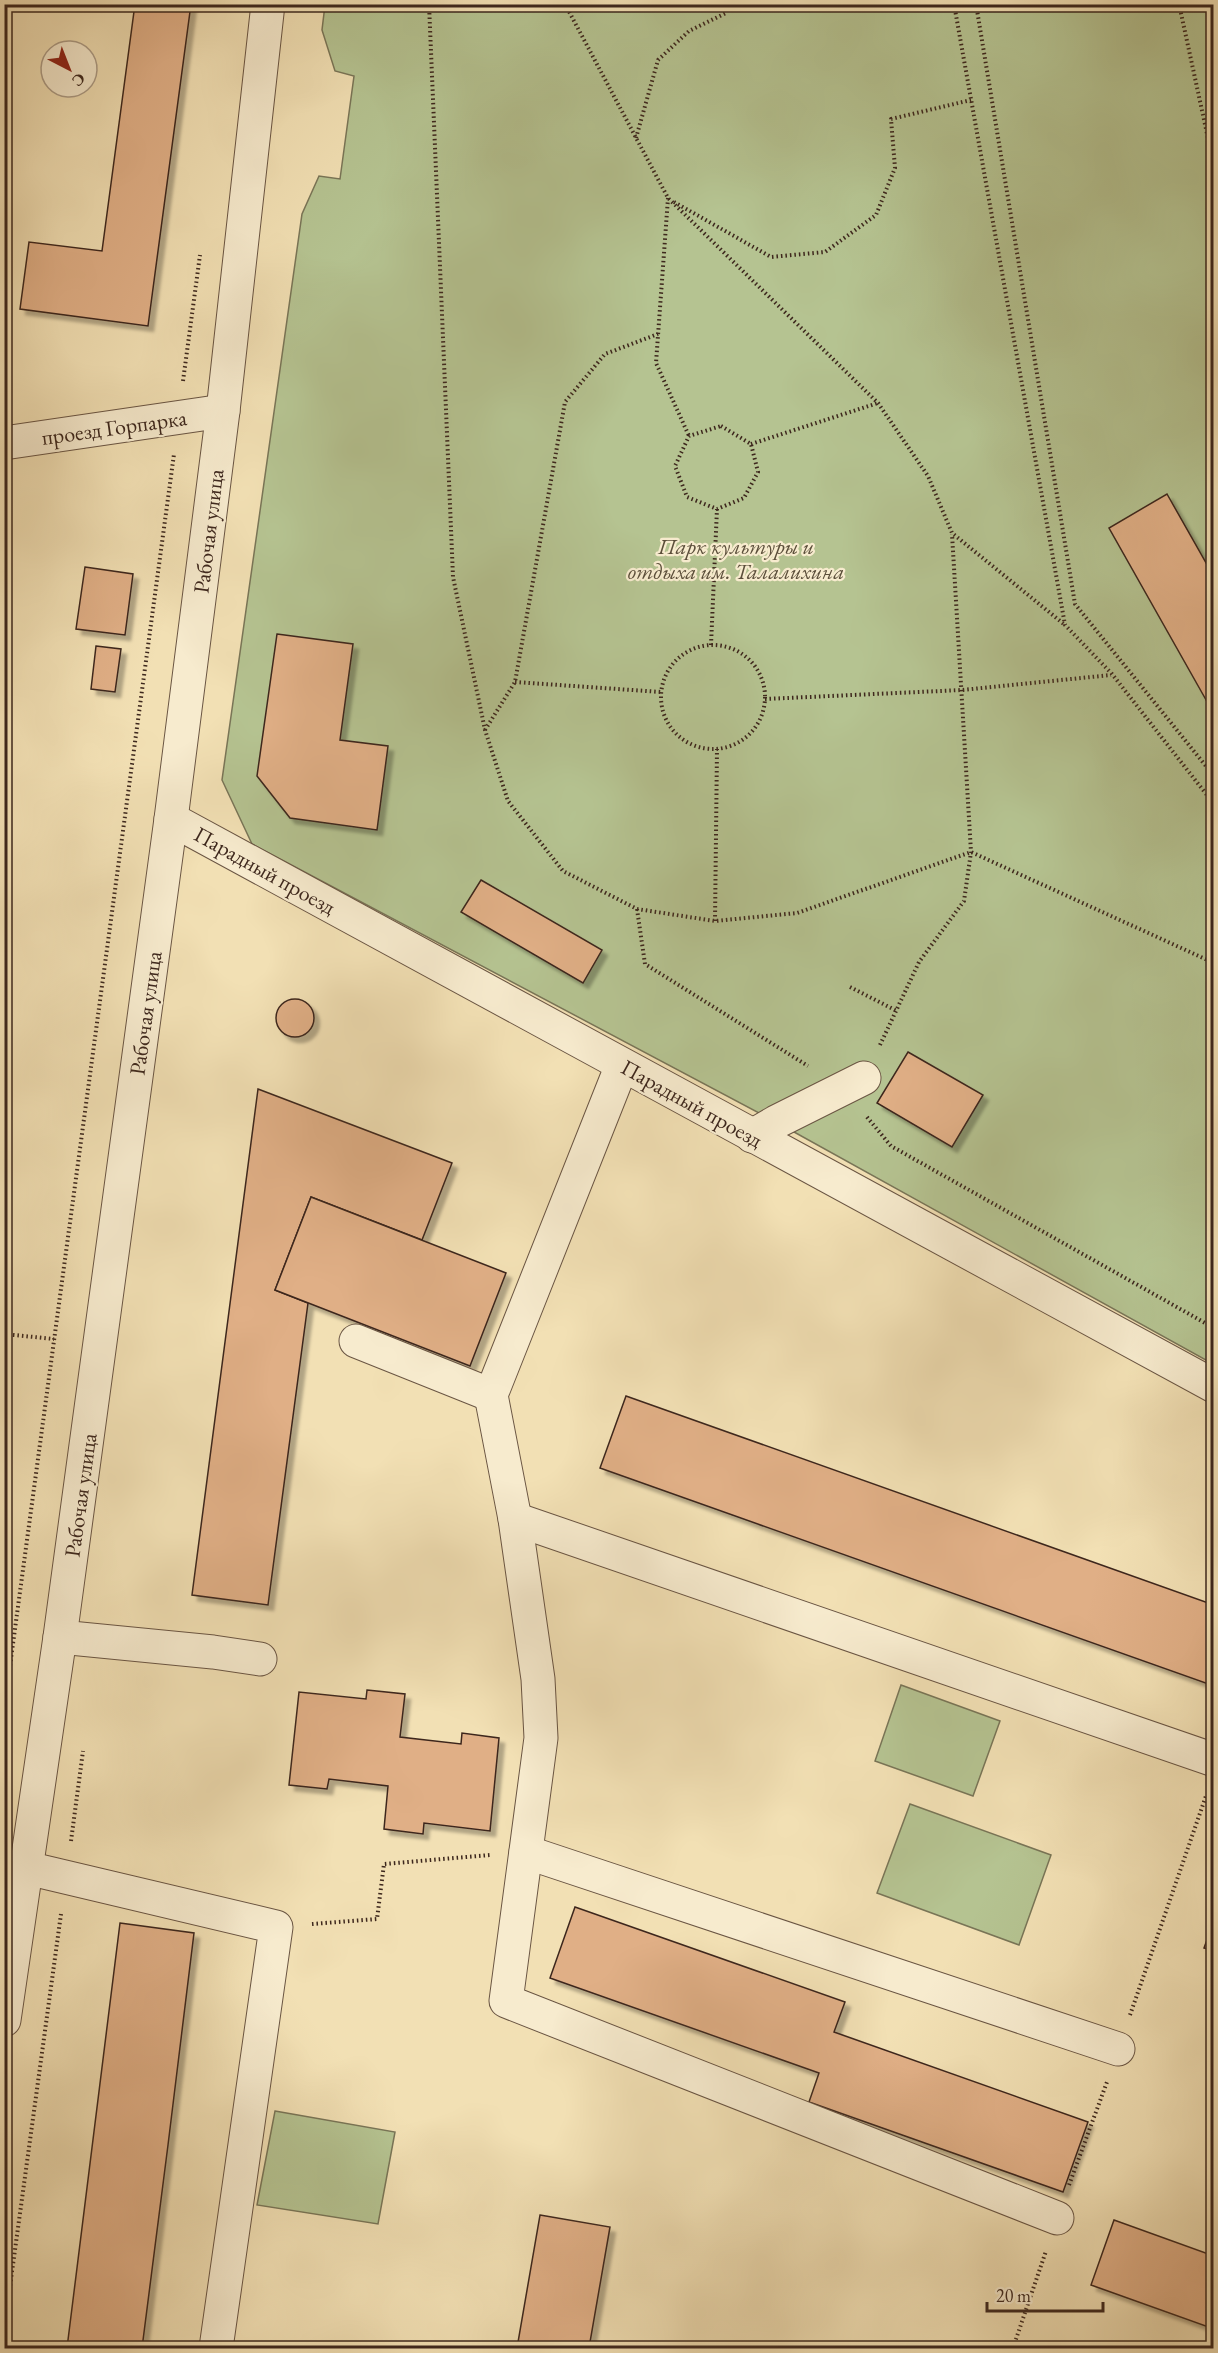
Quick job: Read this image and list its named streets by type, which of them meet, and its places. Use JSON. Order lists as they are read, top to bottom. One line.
{"streets":{"street":["проезд Горпарка","Рабочая улица","Парадный проезд"]},"crossings":[["проезд Горпарка","Рабочая улица"],["Рабочая улица","Парадный проезд"]],"parks":["Парк культуры и отдыха им. Талалихина"],"scale_bar":"20 m","north":"bottom right"}
